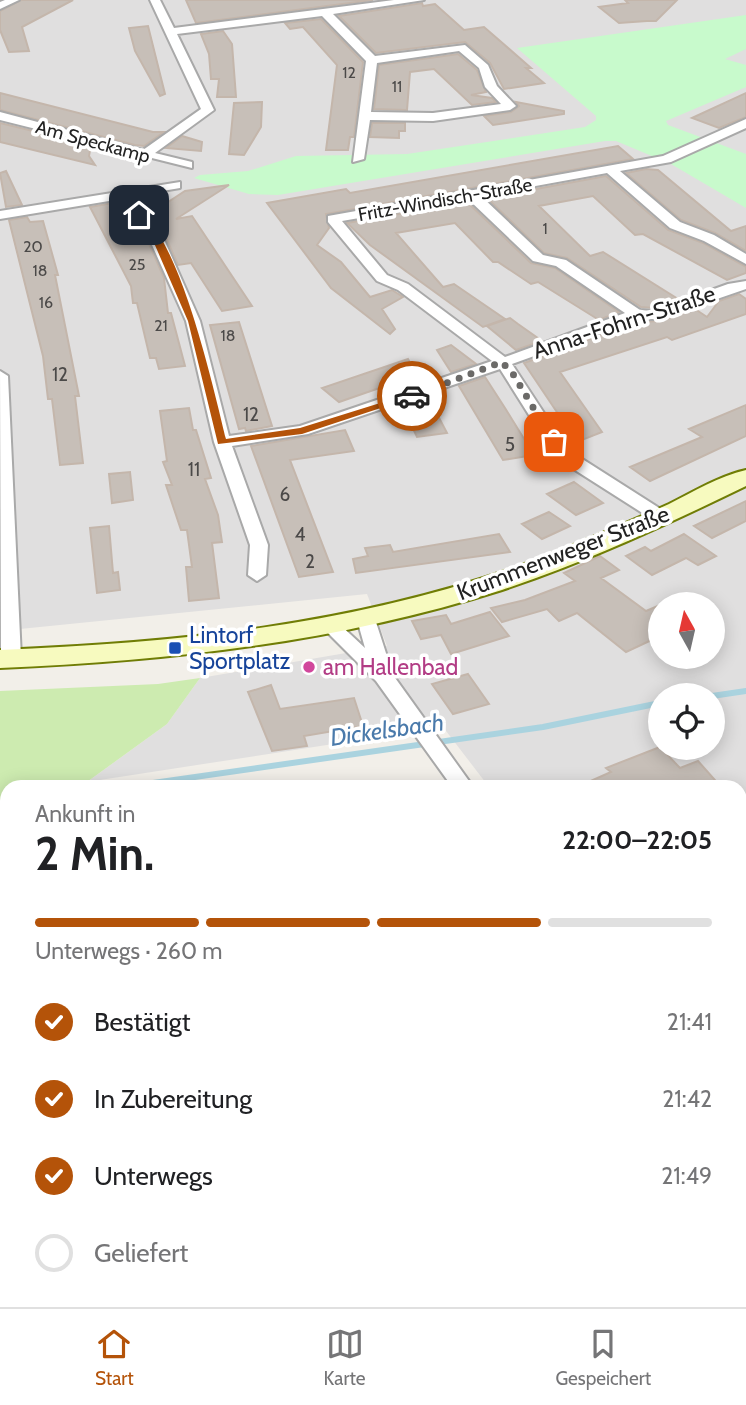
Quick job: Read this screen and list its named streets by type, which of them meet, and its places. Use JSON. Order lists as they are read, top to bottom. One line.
{"streets":{"main road":["Krummenweger Straße"],"street":["Am Speckamp","Fritz-Windisch-Straße","Anna-Fohrn-Straße"]},"crossings":[["Fritz-Windisch-Straße","Anna-Fohrn-Straße"],["Fritz-Windisch-Straße","Krummenweger Straße"]],"water":["Dickelsbach"],"places":{"transit":["Lintorf Sportplatz"],"other":["am Hallenbad"]},"house_numbers":["12","11","1","20","25","18","16","21","18","12","12","5","11","6","4","2"],"north":"top","page":{"heading":["2 Min.","Ankunft in","22:00–22:05"],"bar":"Unterwegs · 260 m","list":[["Bestätigt","21:41"],["In Zubereitung","21:42"],["Unterwegs","21:49"],"Geliefert"],"tabs":["Start","Karte","Gespeichert"]}}
